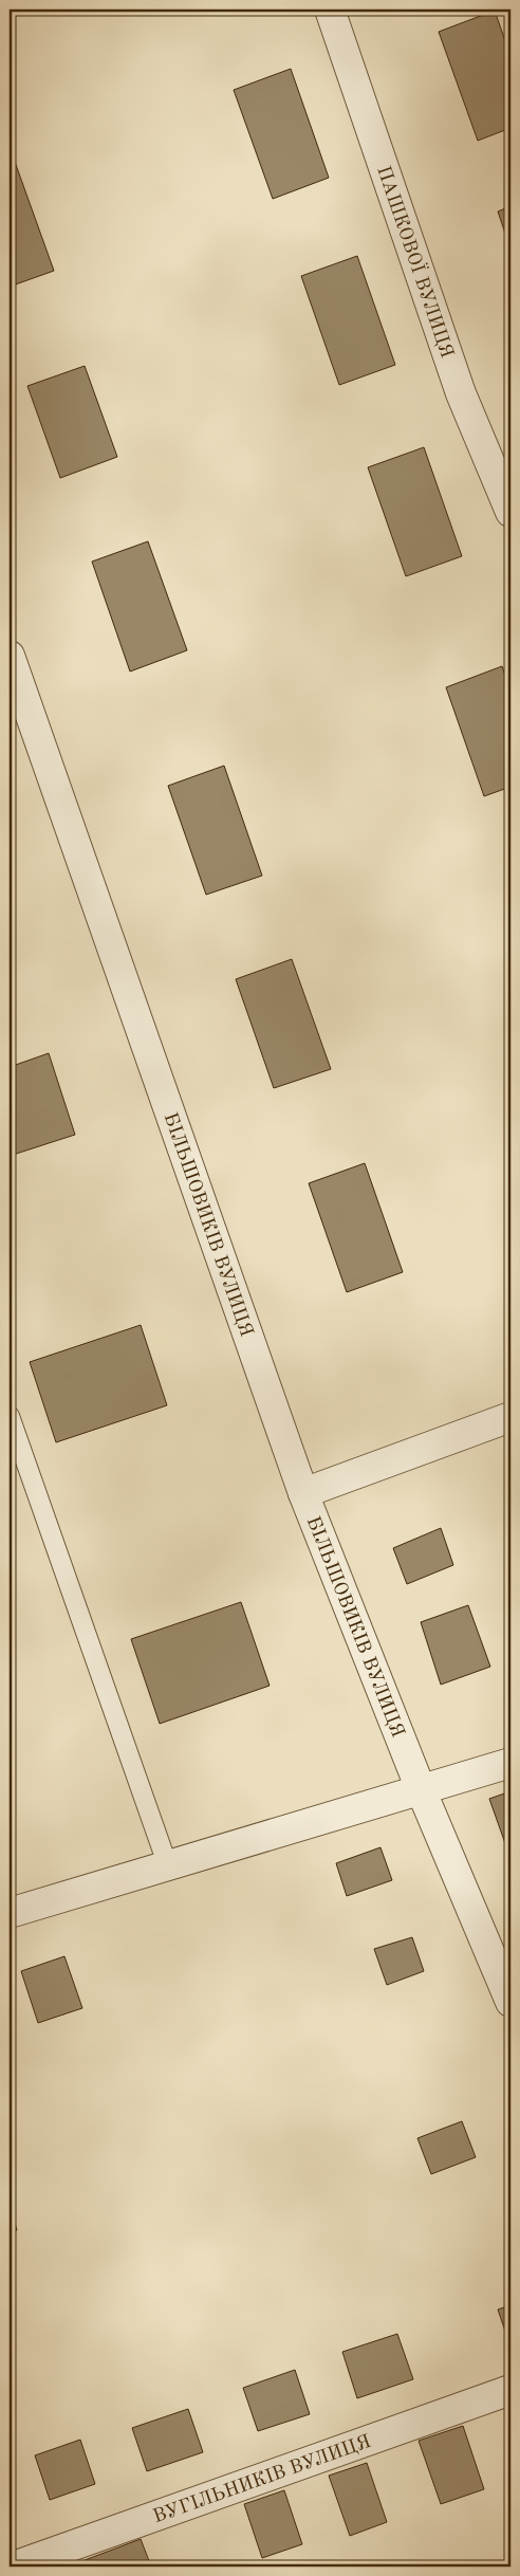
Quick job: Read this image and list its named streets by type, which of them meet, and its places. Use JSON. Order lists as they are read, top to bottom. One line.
{"streets":{"street":["ПАШКОВОЇ ВУЛИЦЯ","БІЛЬШОВИКІВ ВУЛИЦЯ","ВУГІЛЬНИКІВ ВУЛИЦЯ"]}}
